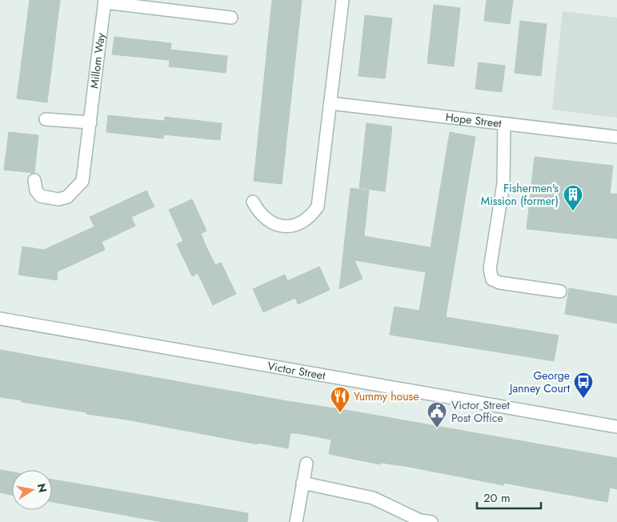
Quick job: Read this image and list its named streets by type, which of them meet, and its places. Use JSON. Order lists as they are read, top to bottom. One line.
{"streets":{"street":["Millom Way","Hope Street","Victor Street"]},"places":{"building":["Fishermen's Mission (former)"],"bus stop":["George Janney Court"],"restaurant":["Yummy house"],"public building":["Victor Street Post Office"]},"scale_bar":"20 m","north":"right"}
